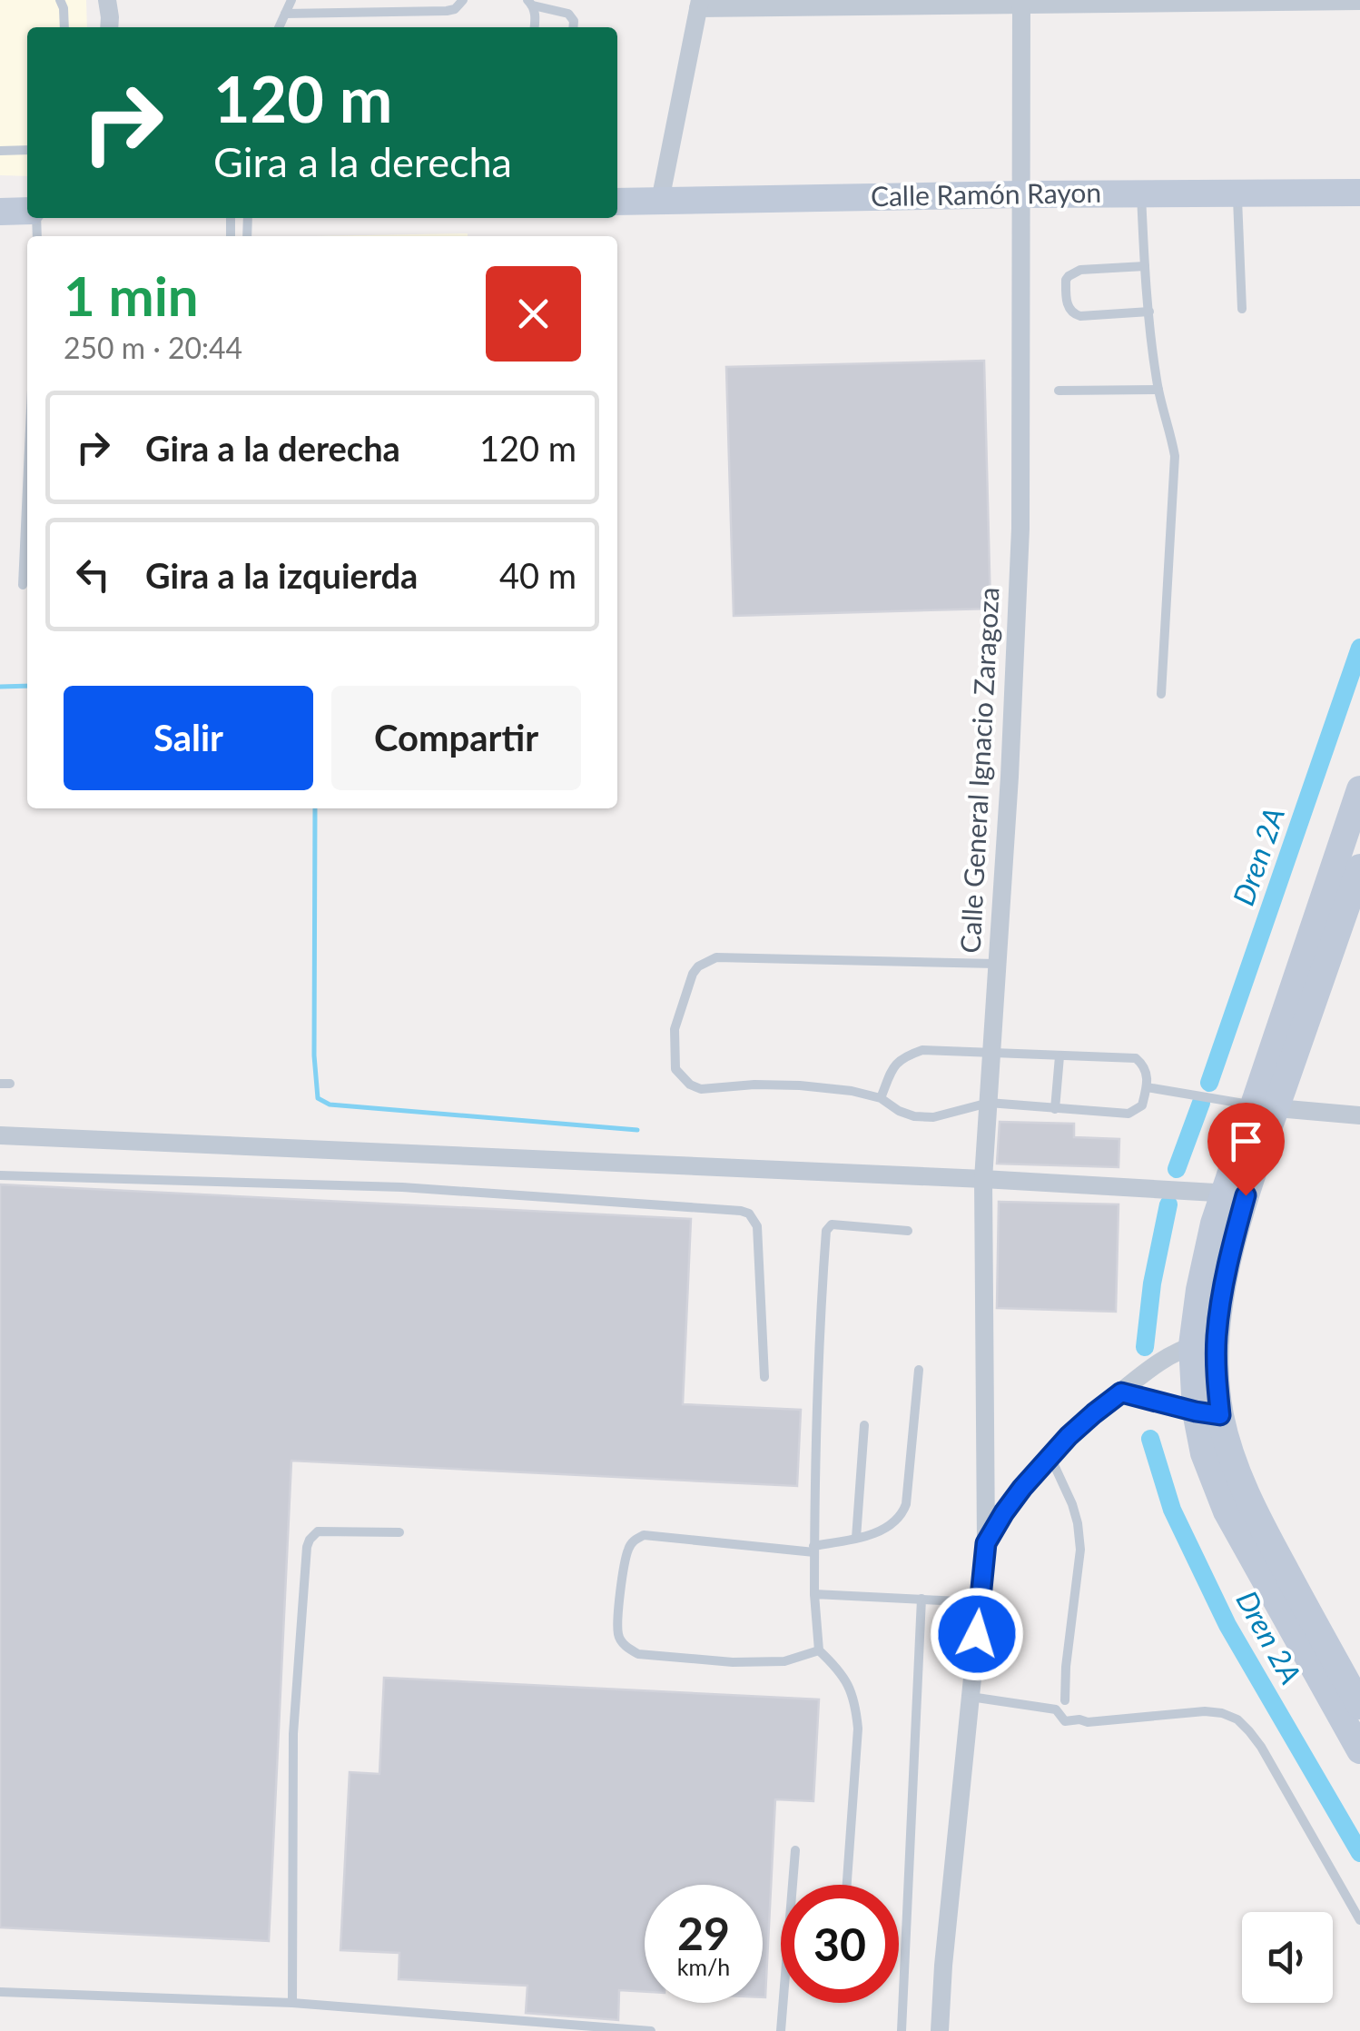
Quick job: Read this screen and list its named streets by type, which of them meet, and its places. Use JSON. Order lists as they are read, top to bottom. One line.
{"streets":{"main road":["Calle Ramón Rayon"],"street":["Calle General Ignacio Zaragoza"]},"crossings":[["Calle Ramón Rayon","Calle General Ignacio Zaragoza"]],"water":["Dren 2A"],"page":{"turn":["120 m","Gira a la derecha"],"heading":["1 min","250 m · 20:44"],"list":[{"name":"Gira a la derecha","value":"120 m"},{"name":"Gira a la izquierda","value":"40 m"}],"buttons":["Salir","Compartir"],"speed":"29 km/h","limit":"30"}}
